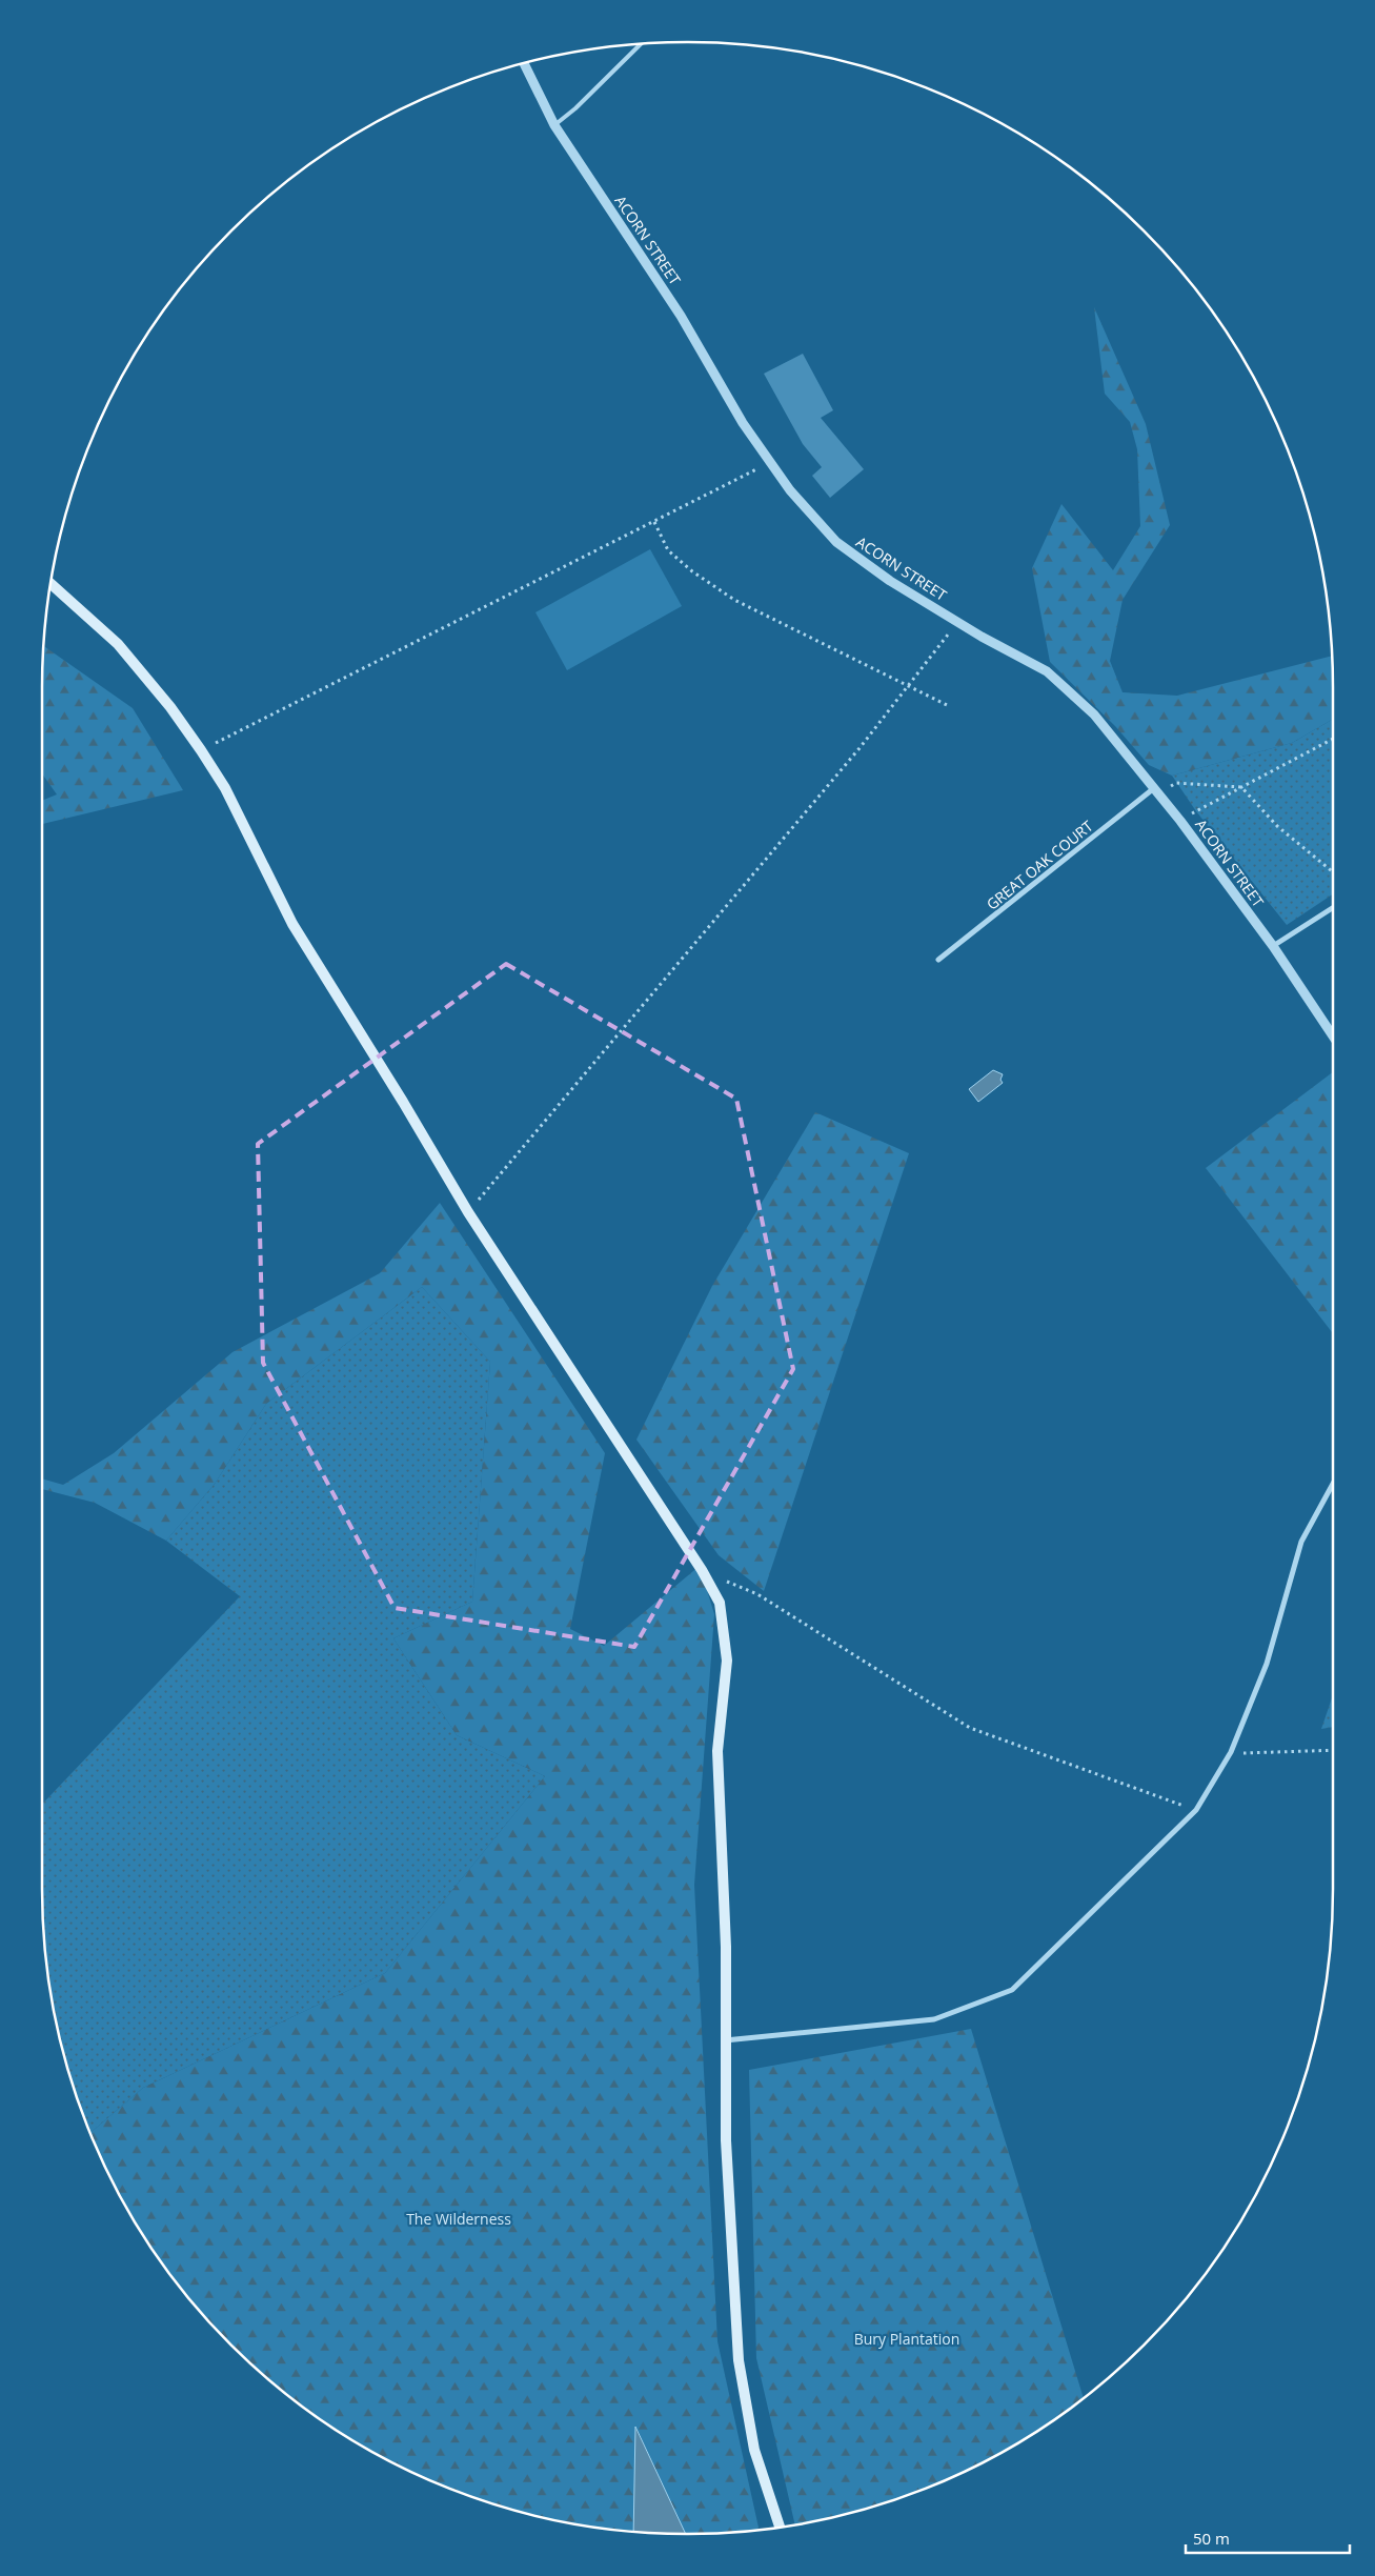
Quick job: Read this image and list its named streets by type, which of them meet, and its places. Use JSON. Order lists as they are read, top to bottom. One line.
{"streets":{"street":["ACORN STREET","GREAT OAK COURT"]},"crossings":[["ACORN STREET","GREAT OAK COURT"]],"parks":["The Wilderness","Bury Plantation"],"scale_bar":"50 m"}
